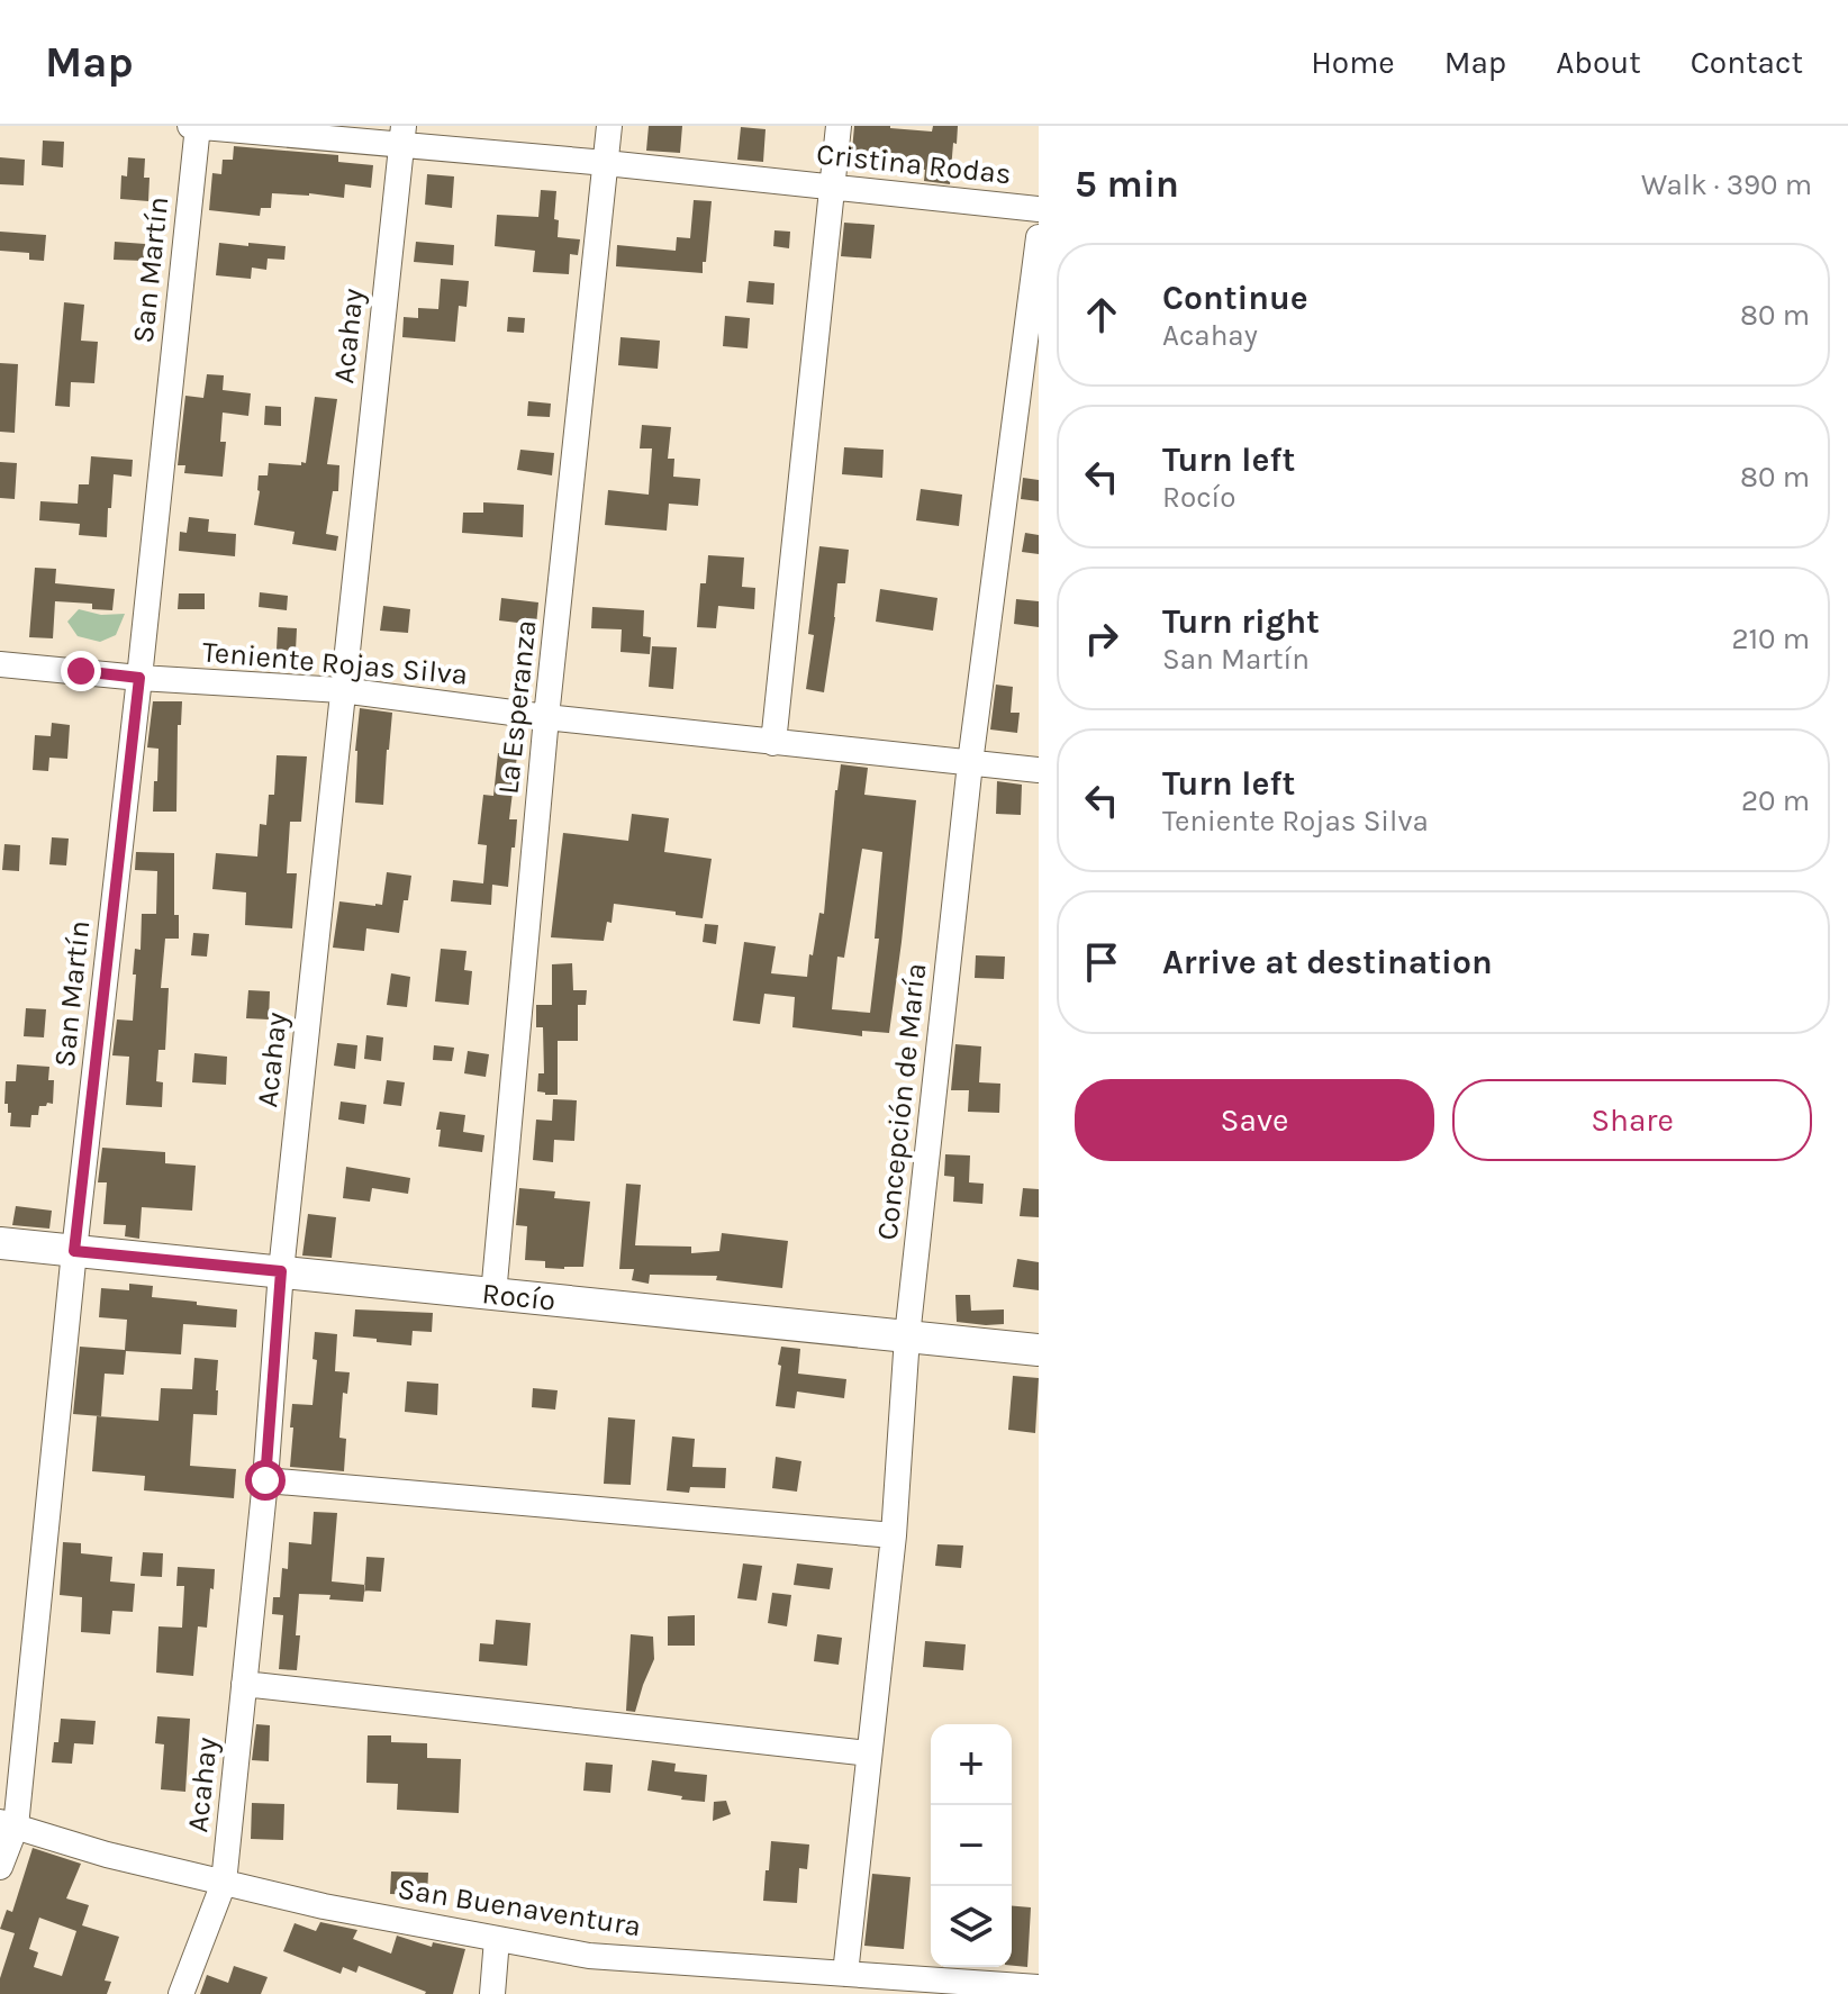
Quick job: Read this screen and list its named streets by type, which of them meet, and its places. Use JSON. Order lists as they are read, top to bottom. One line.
{"streets":{"main road":["Rocío"],"street":["Cristina Rodas","San Martín","Acahay","Teniente Rojas Silva","La Esperanza","Concepción de María","San Buenaventura"]},"crossings":[["Cristina Rodas","San Martín"],["Cristina Rodas","Acahay"],["Cristina Rodas","La Esperanza"],["San Martín","Teniente Rojas Silva"],["San Martín","Rocío"],["San Martín","San Buenaventura"],["Acahay","Teniente Rojas Silva"],["Acahay","Rocío"],["Acahay","San Buenaventura"],["Teniente Rojas Silva","La Esperanza"],["Teniente Rojas Silva","Concepción de María"],["La Esperanza","Rocío"],["Concepción de María","Rocío"],["Concepción de María","San Buenaventura"]],"page":{"header":"Map","nav":["Home","Map","About","Contact"],"heading":["5 min","Walk · 390 m"],"list":[["Continue","Acahay","80 m"],["Turn left","Rocío","80 m"],["Turn right","San Martín","210 m"],["Turn left","Teniente Rojas Silva","20 m"],"Arrive at destination"],"buttons":["Save","Share"],"map_buttons":["+","−"]}}
